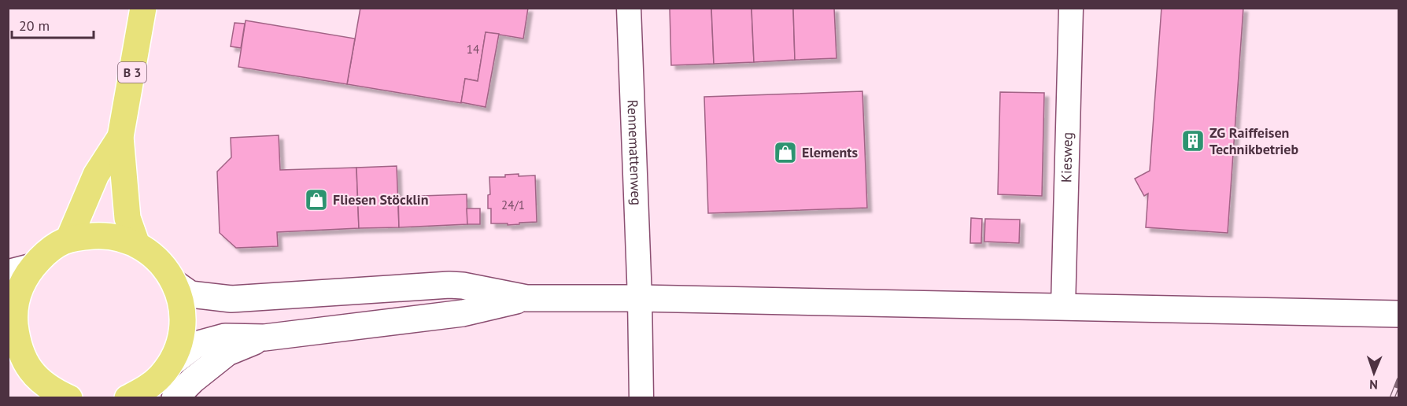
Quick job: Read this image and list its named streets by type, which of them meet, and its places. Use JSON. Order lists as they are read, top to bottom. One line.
{"streets":{"main road":["B 3"],"street":["Rennemattenweg","Kiesweg"]},"places":{"building":["ZG Raiffeisen Technikbetrieb"],"shop":["Elements","Fliesen Stöcklin"]},"house_numbers":["14","24/1"],"scale_bar":"20 m","north":"bottom"}
